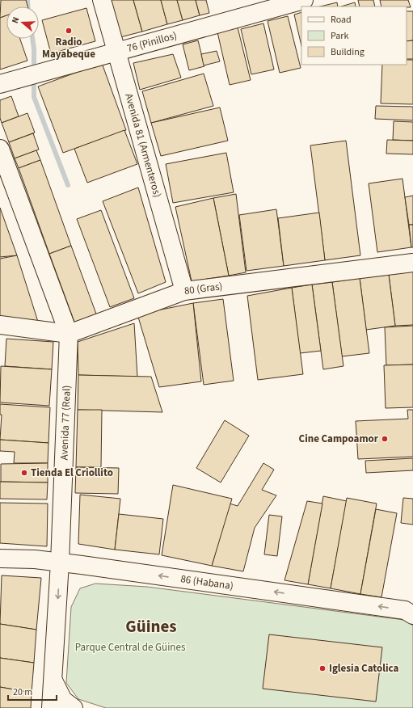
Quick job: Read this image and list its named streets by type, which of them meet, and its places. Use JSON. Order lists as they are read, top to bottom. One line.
{"streets":{"street":["76 (Pinillos)","Avenida 81 (Armenteros)","80 (Gras)","Avenida 77 (Real)","86 (Habana)"]},"crossings":[["76 (Pinillos)","Avenida 81 (Armenteros)"],["Avenida 81 (Armenteros)","80 (Gras)"],["80 (Gras)","Avenida 77 (Real)"],["Avenida 77 (Real)","86 (Habana)"]],"one_way":["86 (Habana)"],"districts":["Güines"],"parks":["Parque Central de Güines"],"places":["Radio Mayabeque","Cine Campoamor","Tienda El Criollito","Iglesia Catolica"],"legend":["Road","Park","Building"],"scale_bar":"20 m","north":"left"}
